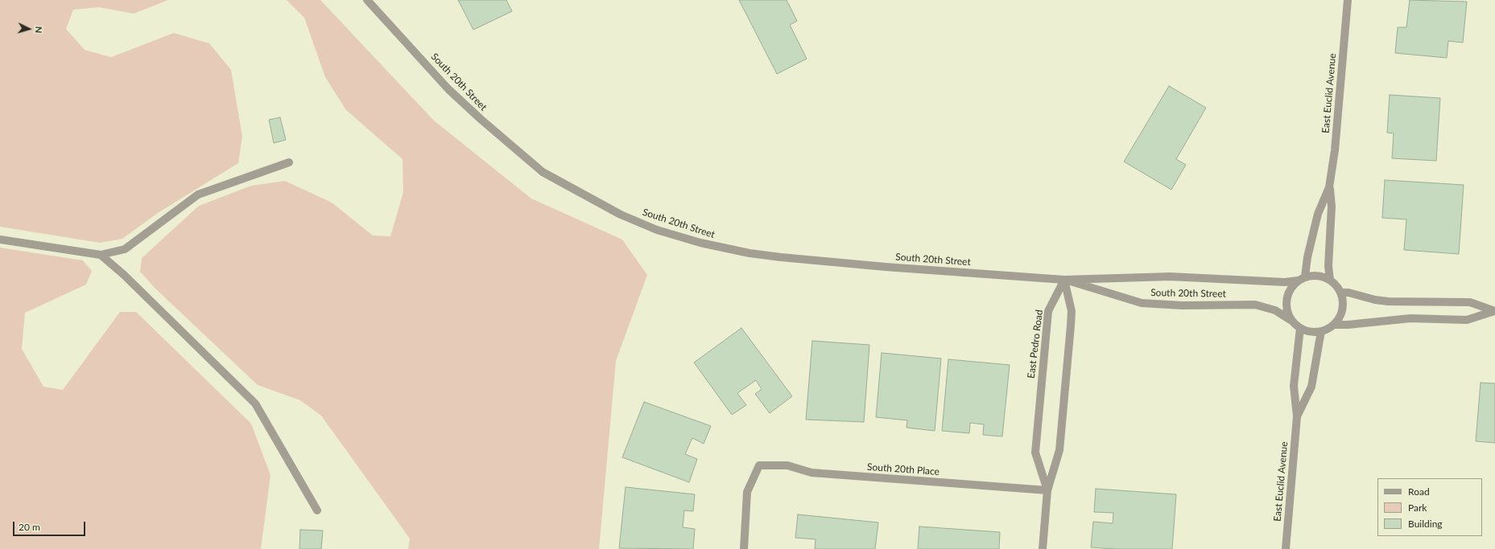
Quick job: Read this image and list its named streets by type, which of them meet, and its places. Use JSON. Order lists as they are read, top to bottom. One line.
{"streets":{"street":["South 20th Street","East Euclid Avenue","East Pedro Road","South 20th Place"]},"crossings":[["South 20th Street","East Euclid Avenue"],["South 20th Street","East Pedro Road"],["East Pedro Road","South 20th Place"]],"legend":["Road","Park","Building"],"scale_bar":"20 m","north":"right"}
